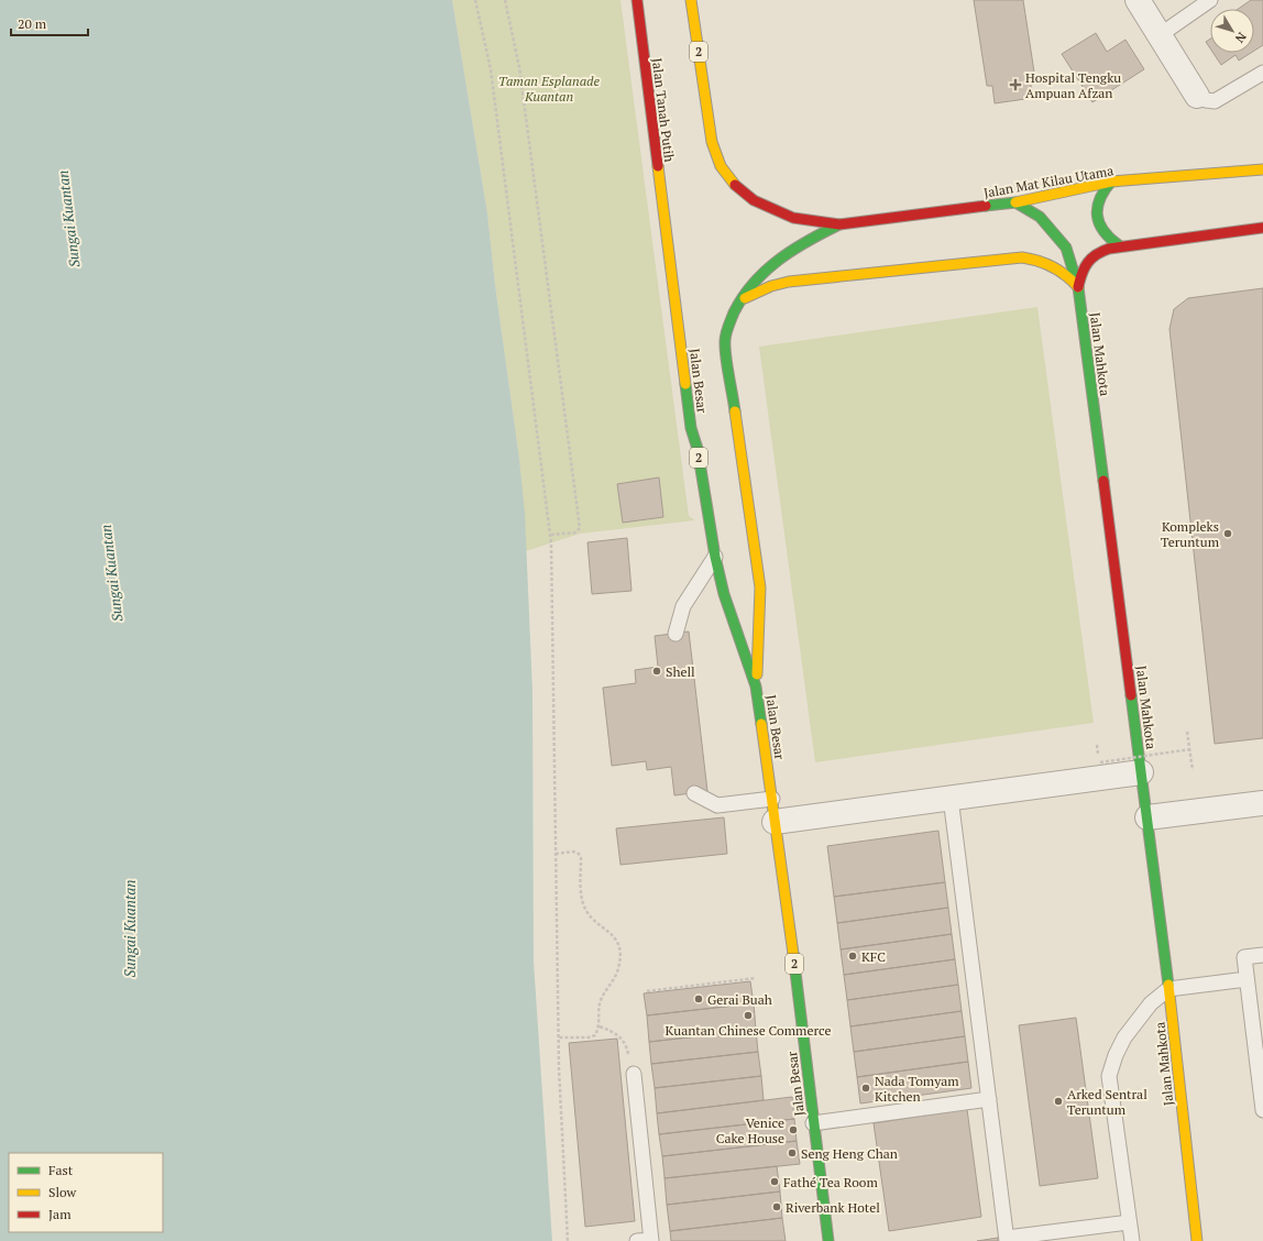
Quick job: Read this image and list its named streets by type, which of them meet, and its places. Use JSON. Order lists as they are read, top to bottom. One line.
{"streets":{"main road":["2","Jalan Tanah Putih","Jalan Mat Kilau Utama","Jalan Mahkota","Jalan Besar"]},"crossings":[["2","Jalan Mat Kilau Utama"],["Jalan Tanah Putih","Jalan Besar"],["Jalan Mat Kilau Utama","Jalan Mahkota"]],"water":["Sungai Kuantan"],"parks":["Taman Esplanade Kuantan"],"places":{"health":["Hospital Tengku Ampuan Afzan"],"other":["Kompleks Teruntum","Shell","KFC","Gerai Buah","Kuantan Chinese Commerce","Nada Tomyam Kitchen","Arked Sentral Teruntum","Venice Cake House","Seng Heng Chan","Fathé Tea Room","Riverbank Hotel"]},"legend":["Fast","Slow","Jam"],"scale_bar":"20 m","north":"bottom right"}
